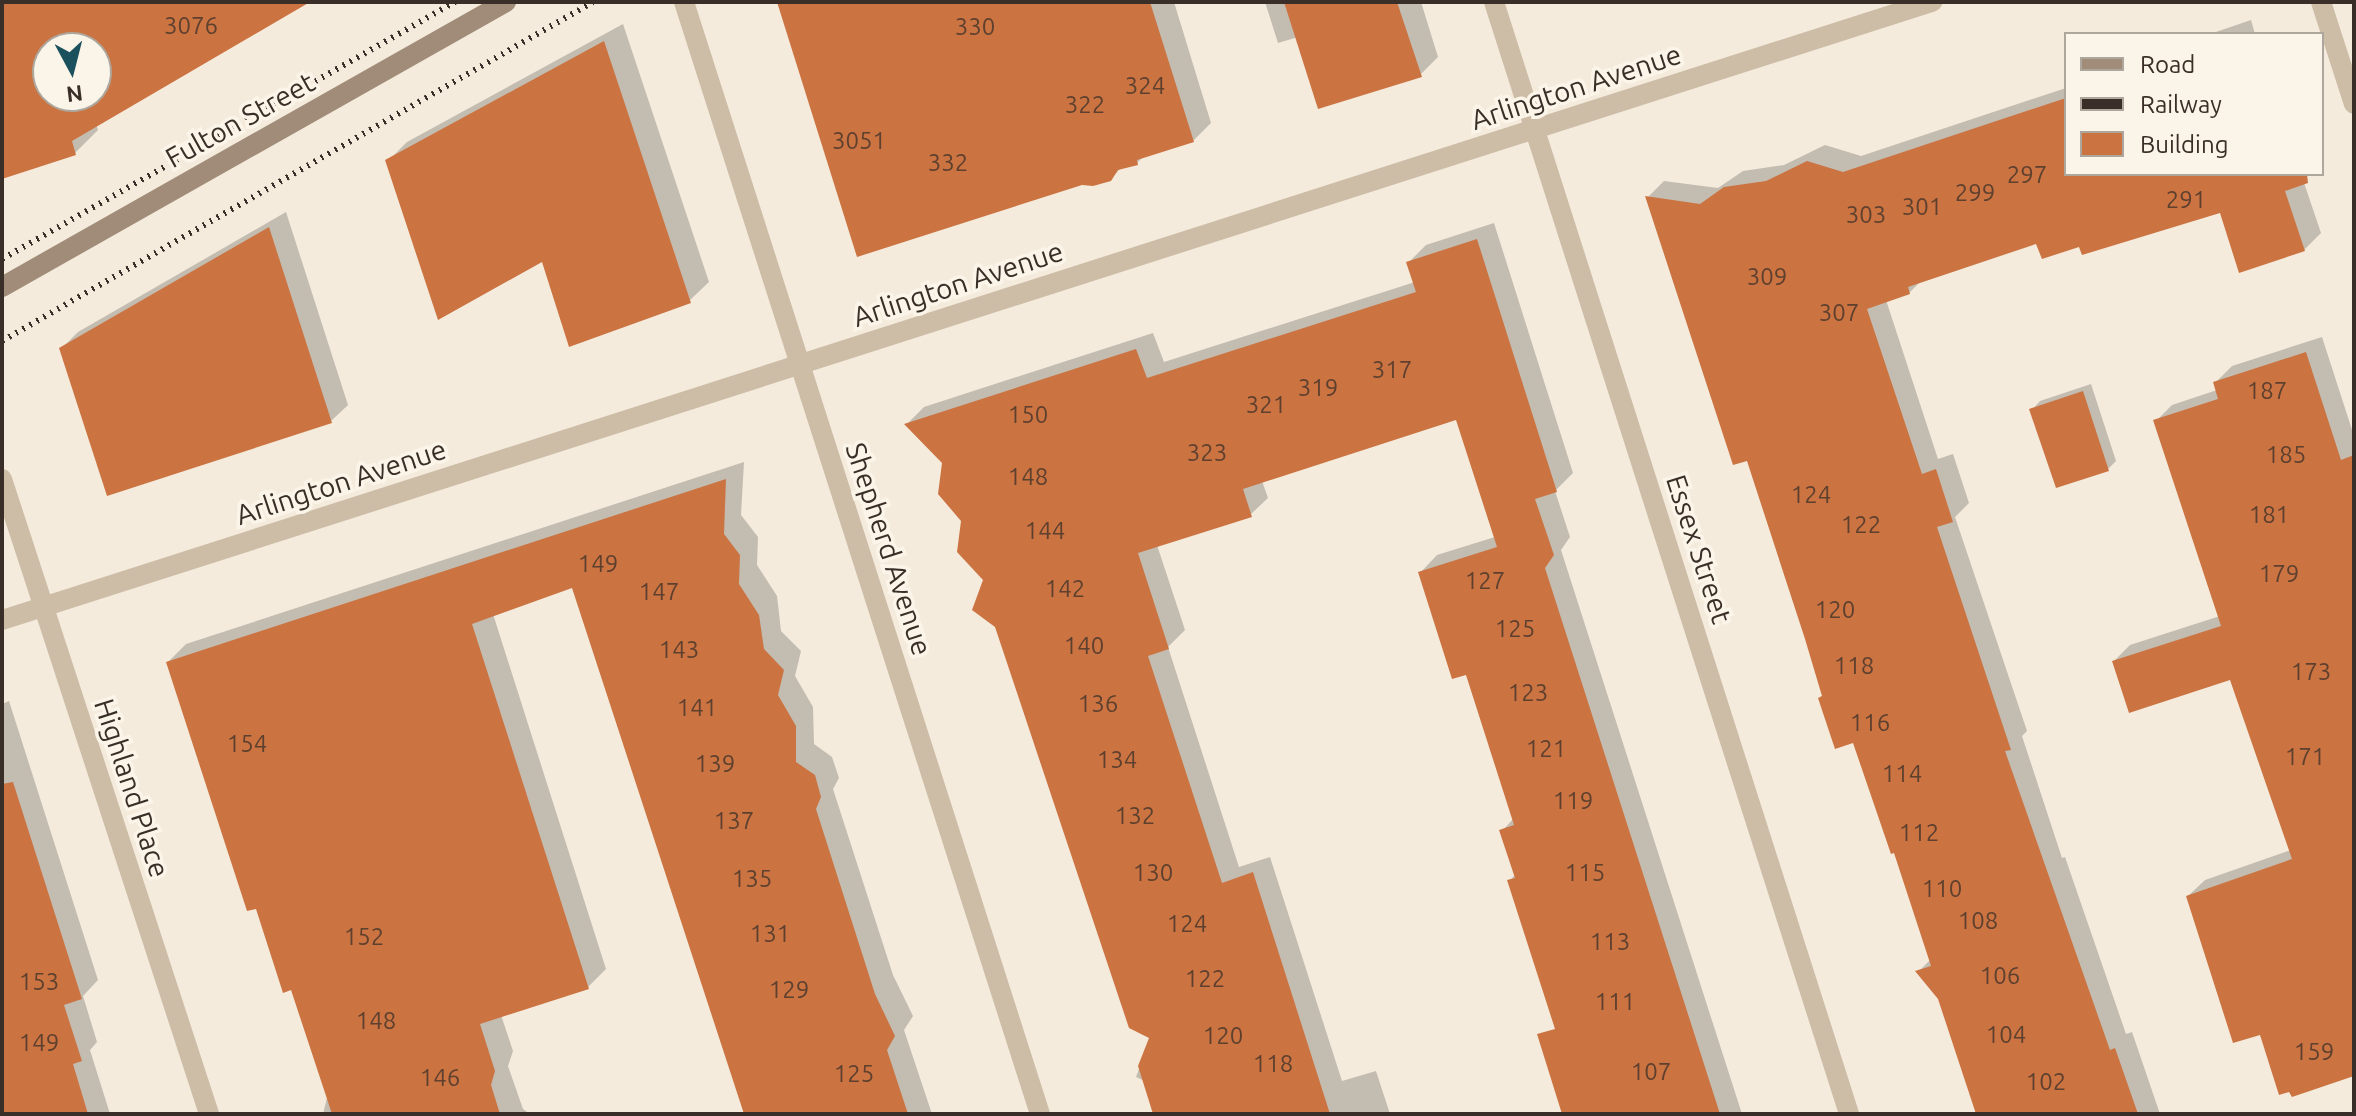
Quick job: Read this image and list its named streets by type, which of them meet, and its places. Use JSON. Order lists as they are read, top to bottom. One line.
{"streets":{"street":["Arlington Avenue","Fulton Street","Shepherd Avenue","Essex Street","Highland Place"]},"crossings":[["Arlington Avenue","Shepherd Avenue"],["Arlington Avenue","Essex Street"],["Arlington Avenue","Highland Place"]],"house_numbers":["3076","330","324","322","3051","332","297","299","291","301","303","309","307","317","319","187","321","150","323","185","148","124","181","122","144","149","179","127","142","147","120","125","140","143","118","173","123","136","141","116","154","121","171","134","139","114","119","132","137","112","130","115","135","110","108","124","131","152","113","106","122","153","129","111","148","104","120","149","159","118","107","125","146","102"],"legend":["Road","Railway","Building"],"north":"bottom"}
